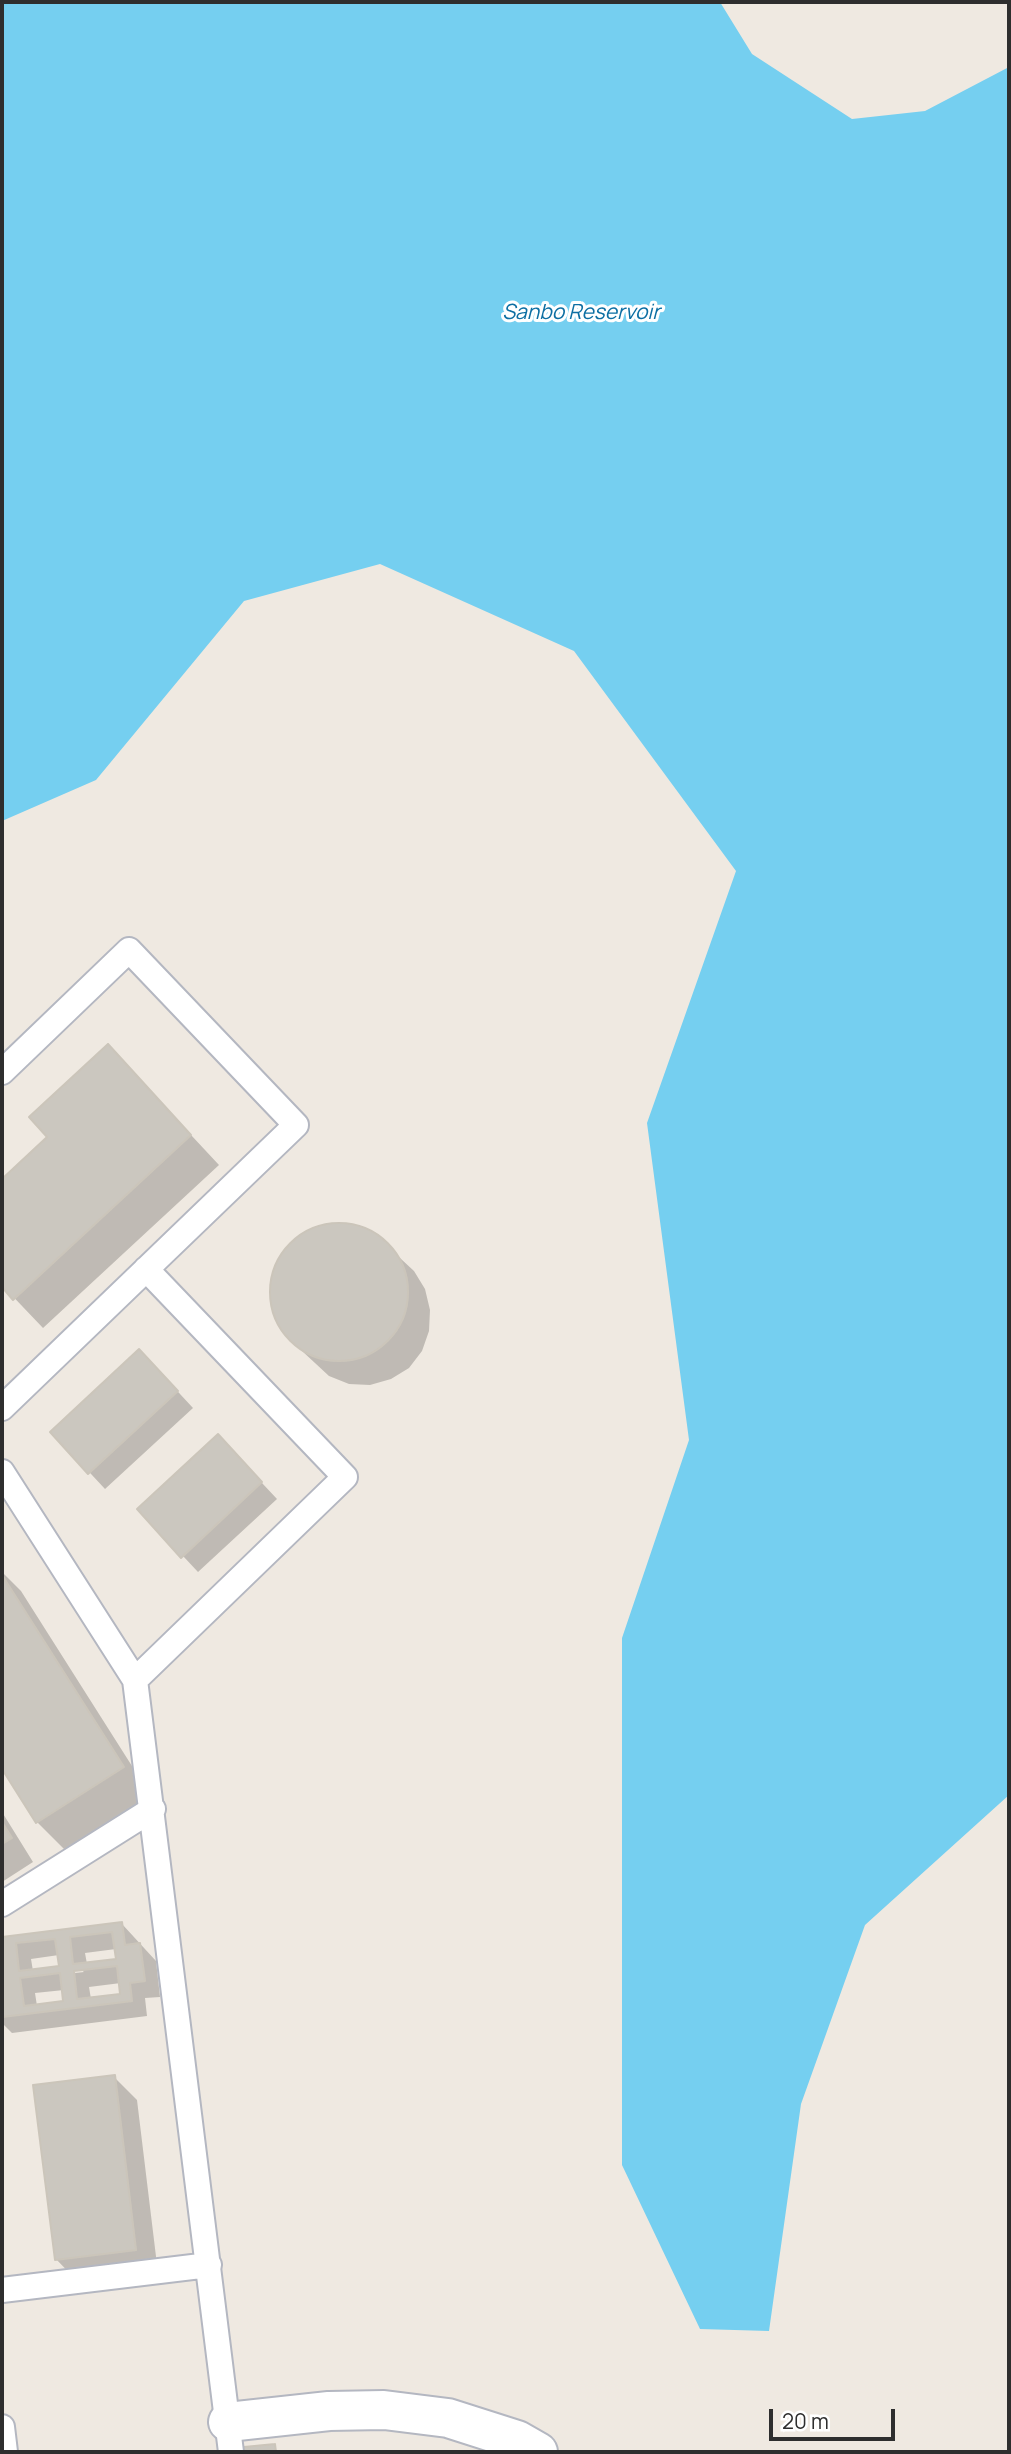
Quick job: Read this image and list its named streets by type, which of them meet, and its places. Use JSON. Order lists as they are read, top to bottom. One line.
{"water":["Sanbo Reservoir"],"scale_bar":"20 m"}
